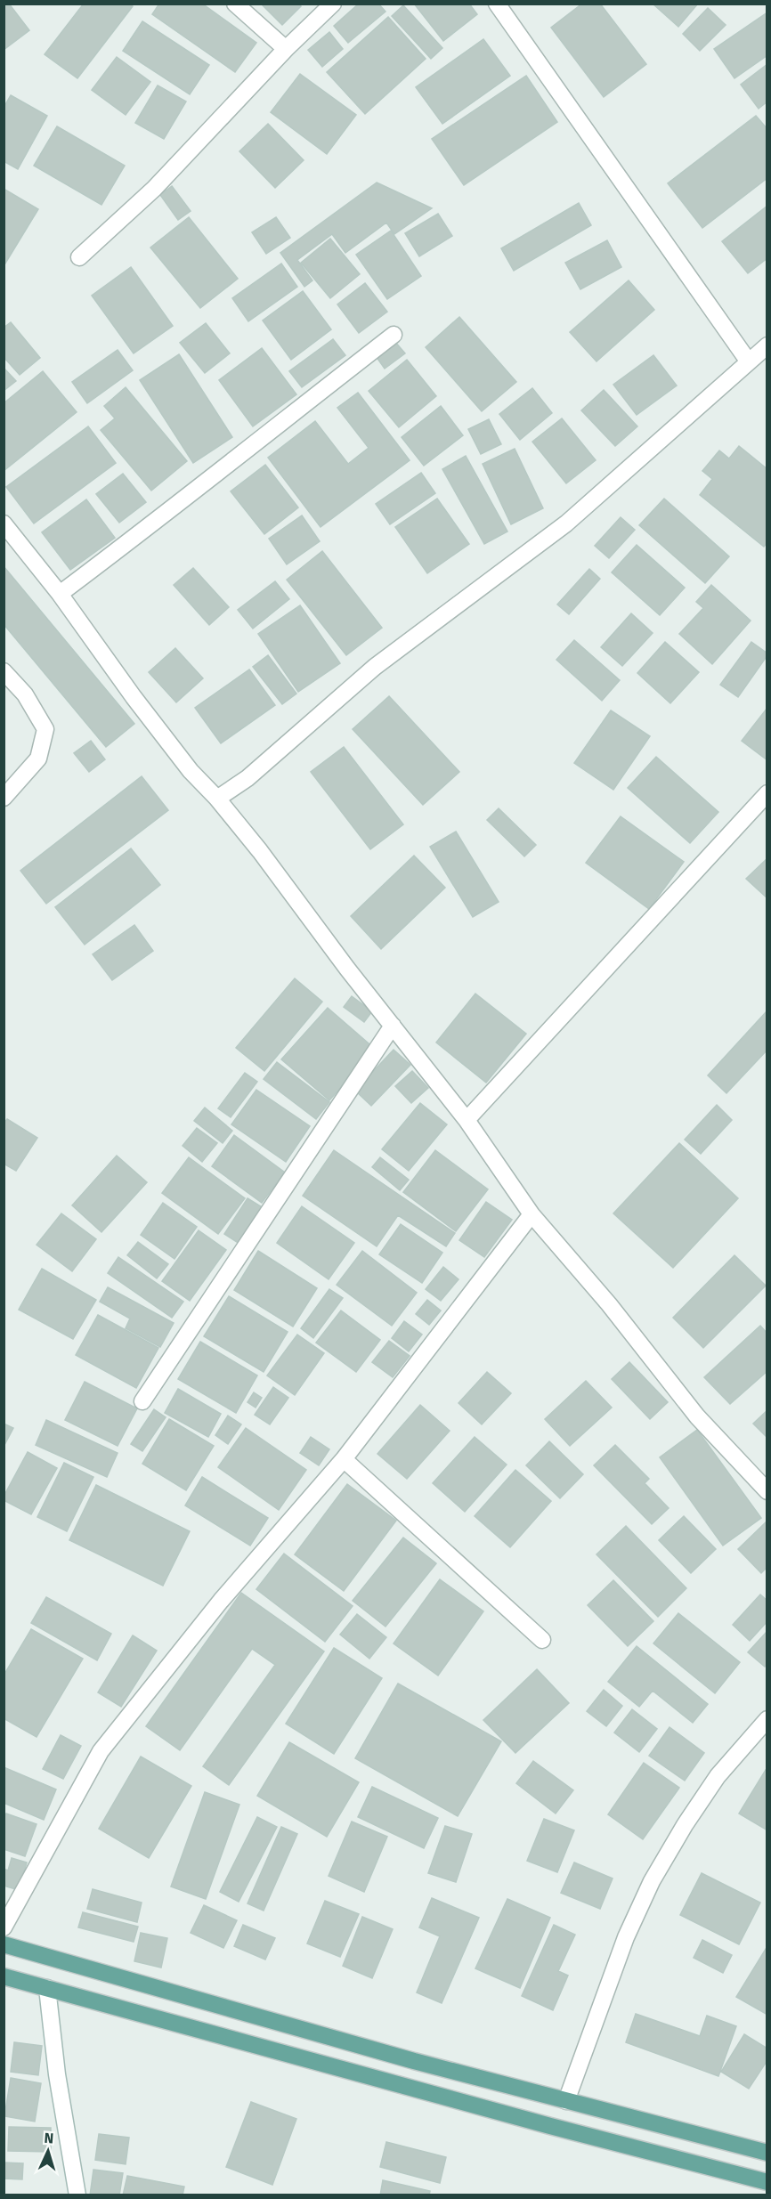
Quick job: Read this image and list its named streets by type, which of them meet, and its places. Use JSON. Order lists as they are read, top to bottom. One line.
{"north":"top"}
